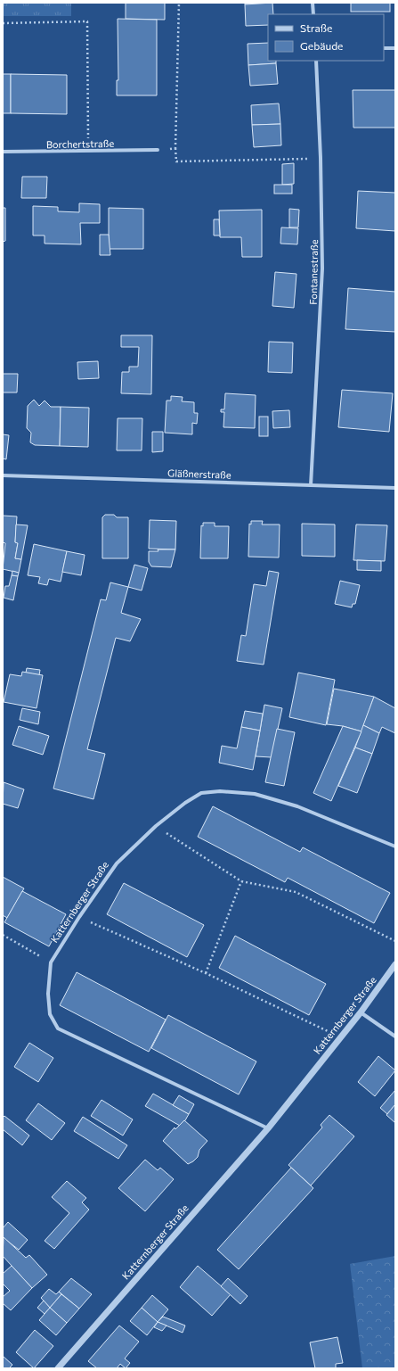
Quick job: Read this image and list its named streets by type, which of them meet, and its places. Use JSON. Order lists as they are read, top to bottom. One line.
{"streets":{"street":["Borchertstraße","Fontanestraße","Gläßnerstraße","Katternberger Straße"]},"crossings":[["Fontanestraße","Gläßnerstraße"]],"legend":["Straße","Gebäude"]}
